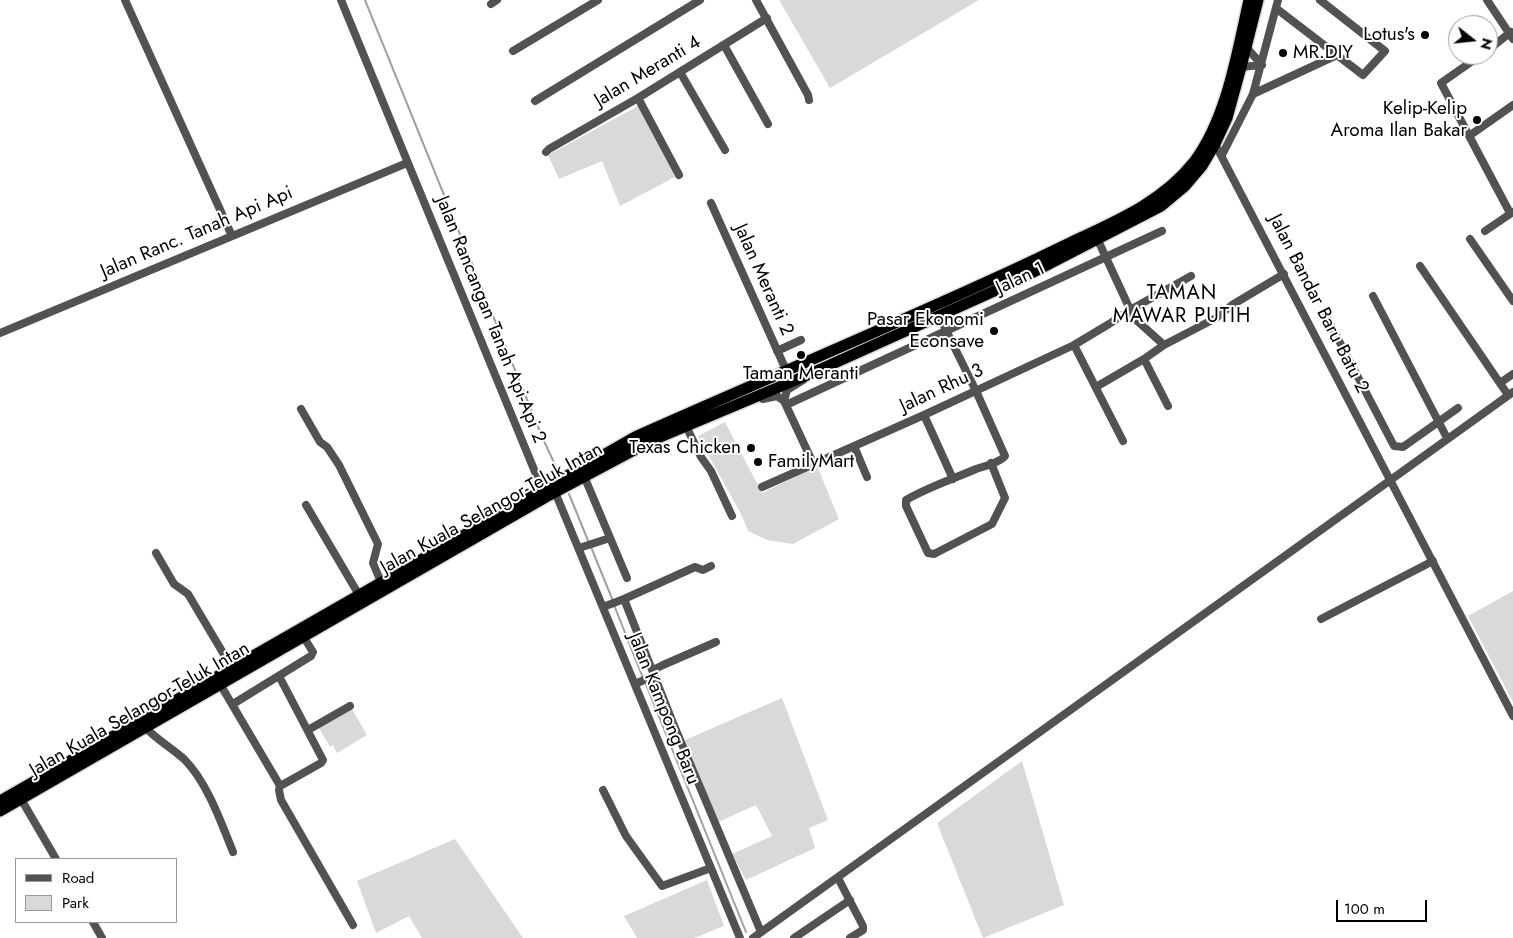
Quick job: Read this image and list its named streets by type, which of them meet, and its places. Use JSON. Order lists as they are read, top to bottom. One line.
{"streets":{"highway":["Jalan Kuala Selangor-Teluk Intan"],"street":["Jalan Meranti 4","Jalan Ranc. Tanah Api Api","Jalan 1","Jalan Meranti 2","Jalan Bandar Baru Batu 2","Jalan Rancangan Tanah Api-Api 2","Jalan Rhu 3","Jalan Kampong Baru"]},"crossings":[["Jalan Ranc. Tanah Api Api","Jalan Rancangan Tanah Api-Api 2"],["Jalan Meranti 2","Jalan Kuala Selangor-Teluk Intan"],["Jalan Bandar Baru Batu 2","Jalan Kuala Selangor-Teluk Intan"],["Jalan Rancangan Tanah Api-Api 2","Jalan Kuala Selangor-Teluk Intan"],["Jalan Kuala Selangor-Teluk Intan","Jalan Kampong Baru"]],"districts":["TAMAN MAWAR PUTIH"],"places":["Lotus's","MR.DIY","Kelip-Kelip Aroma Ilan Bakar","Pasar Ekonomi Econsave","Taman Meranti","Texas Chicken","FamilyMart"],"legend":["Road","Park"],"scale_bar":"100 m","north":"right"}
